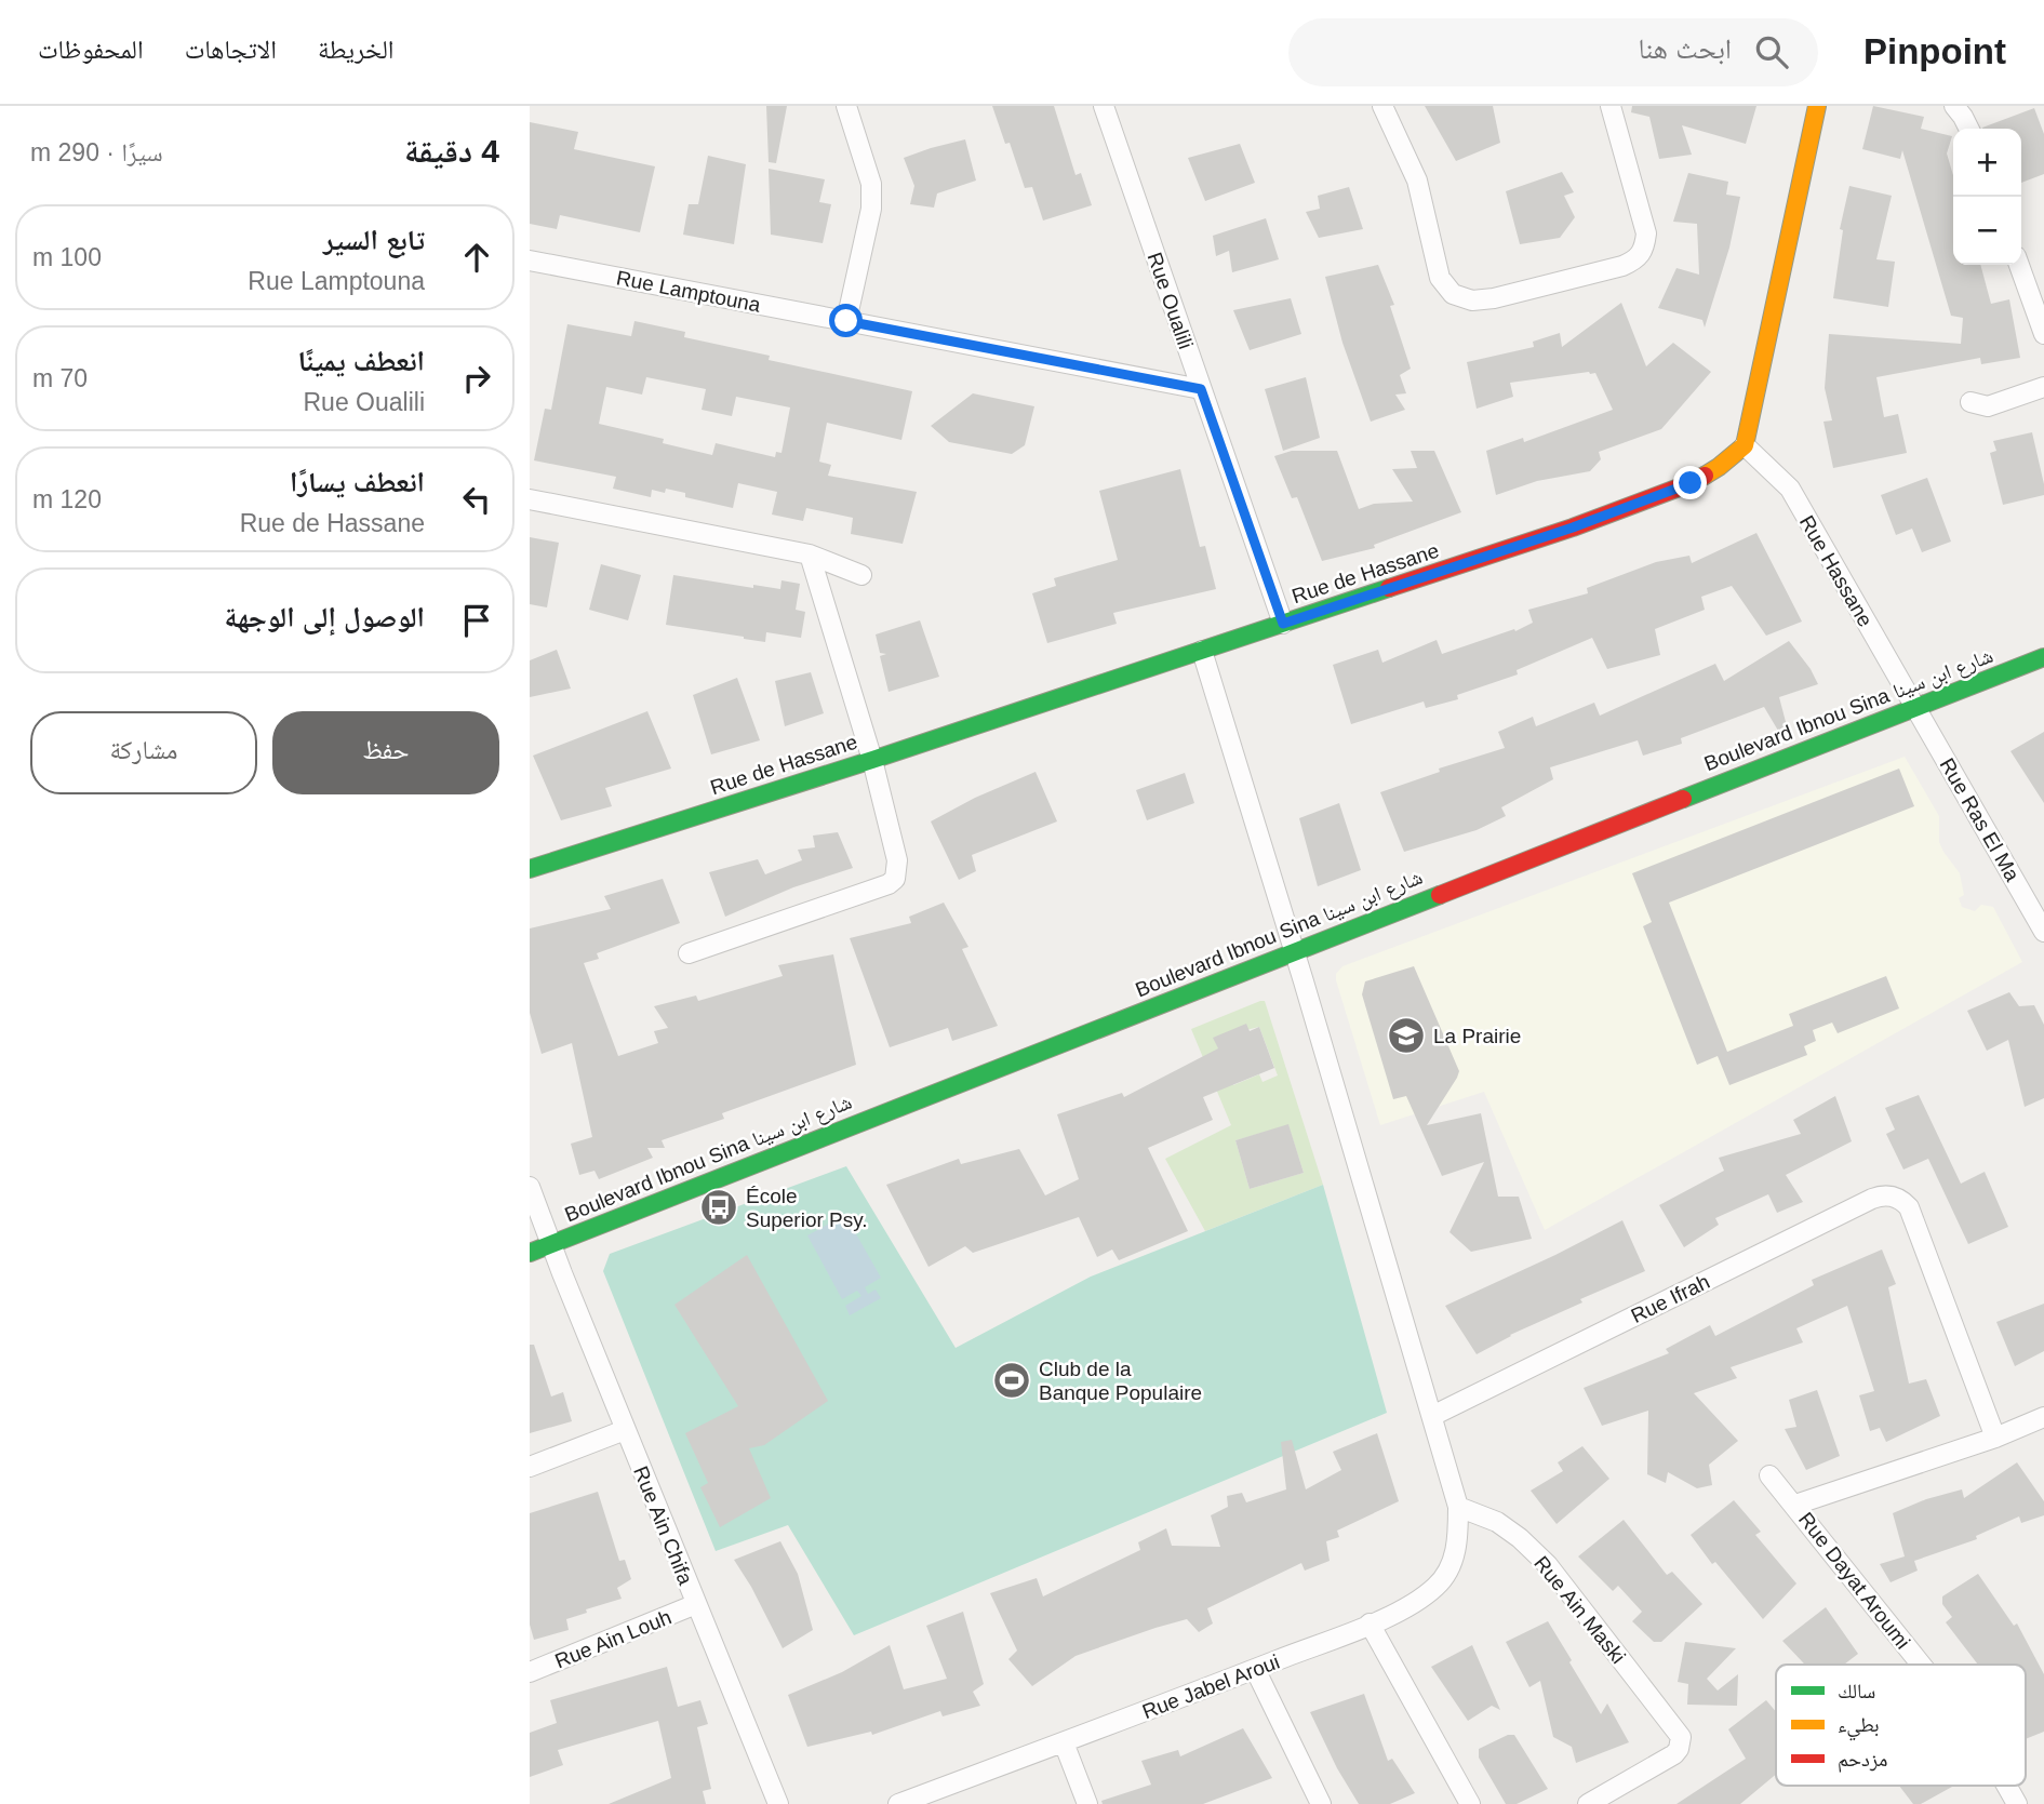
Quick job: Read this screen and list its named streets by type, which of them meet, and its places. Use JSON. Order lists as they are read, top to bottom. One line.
{"streets":{"street":["Rue Lamptouna","Rue Oualili","Rue Hassane","Rue de Hassane","Boulevard Ibnou Sina شارع ابن سينا","Rue Ras El Ma","Rue Ifrah","Rue Ain Chifa","Rue Dayat Aroumi","Rue Ain Maski","Rue Ain Louh","Rue Jabel Aroui"]},"crossings":[["Rue Lamptouna","Rue Oualili"],["Rue Oualili","Rue de Hassane"],["Rue Hassane","Rue de Hassane"],["Rue Hassane","Boulevard Ibnou Sina شارع ابن سينا"],["Rue Hassane","Rue Ras El Ma"],["Rue de Hassane","Rue Jabel Aroui"],["Boulevard Ibnou Sina شارع ابن سينا","Rue Ras El Ma"],["Boulevard Ibnou Sina شارع ابن سينا","Rue Ain Chifa"],["Boulevard Ibnou Sina شارع ابن سينا","Rue Jabel Aroui"],["Rue Ifrah","Rue Dayat Aroumi"],["Rue Ifrah","Rue Jabel Aroui"],["Rue Ain Chifa","Rue Ain Louh"],["Rue Ain Maski","Rue Jabel Aroui"]],"places":{"school or university":["La Prairie"],"bus stop":["École Superior Psy."],"sports":["Club de la Banque Populaire"]},"legend":["سالك","بطيء","مزدحم"],"page":{"header":"Pinpoint","search":"ابحث هنا","nav":["الخريطة","الاتجاهات","المحفوظات"],"heading":["4 دقيقة","سيرًا · 290 m"],"map_buttons":["+","−"],"list":[["تابع السير","Rue Lamptouna","100 m"],["انعطف يمينًا","Rue Oualili","70 m"],["انعطف يسارًا","Rue de Hassane","120 m"],"الوصول إلى الوجهة"],"buttons":["حفظ","مشاركة"]}}
